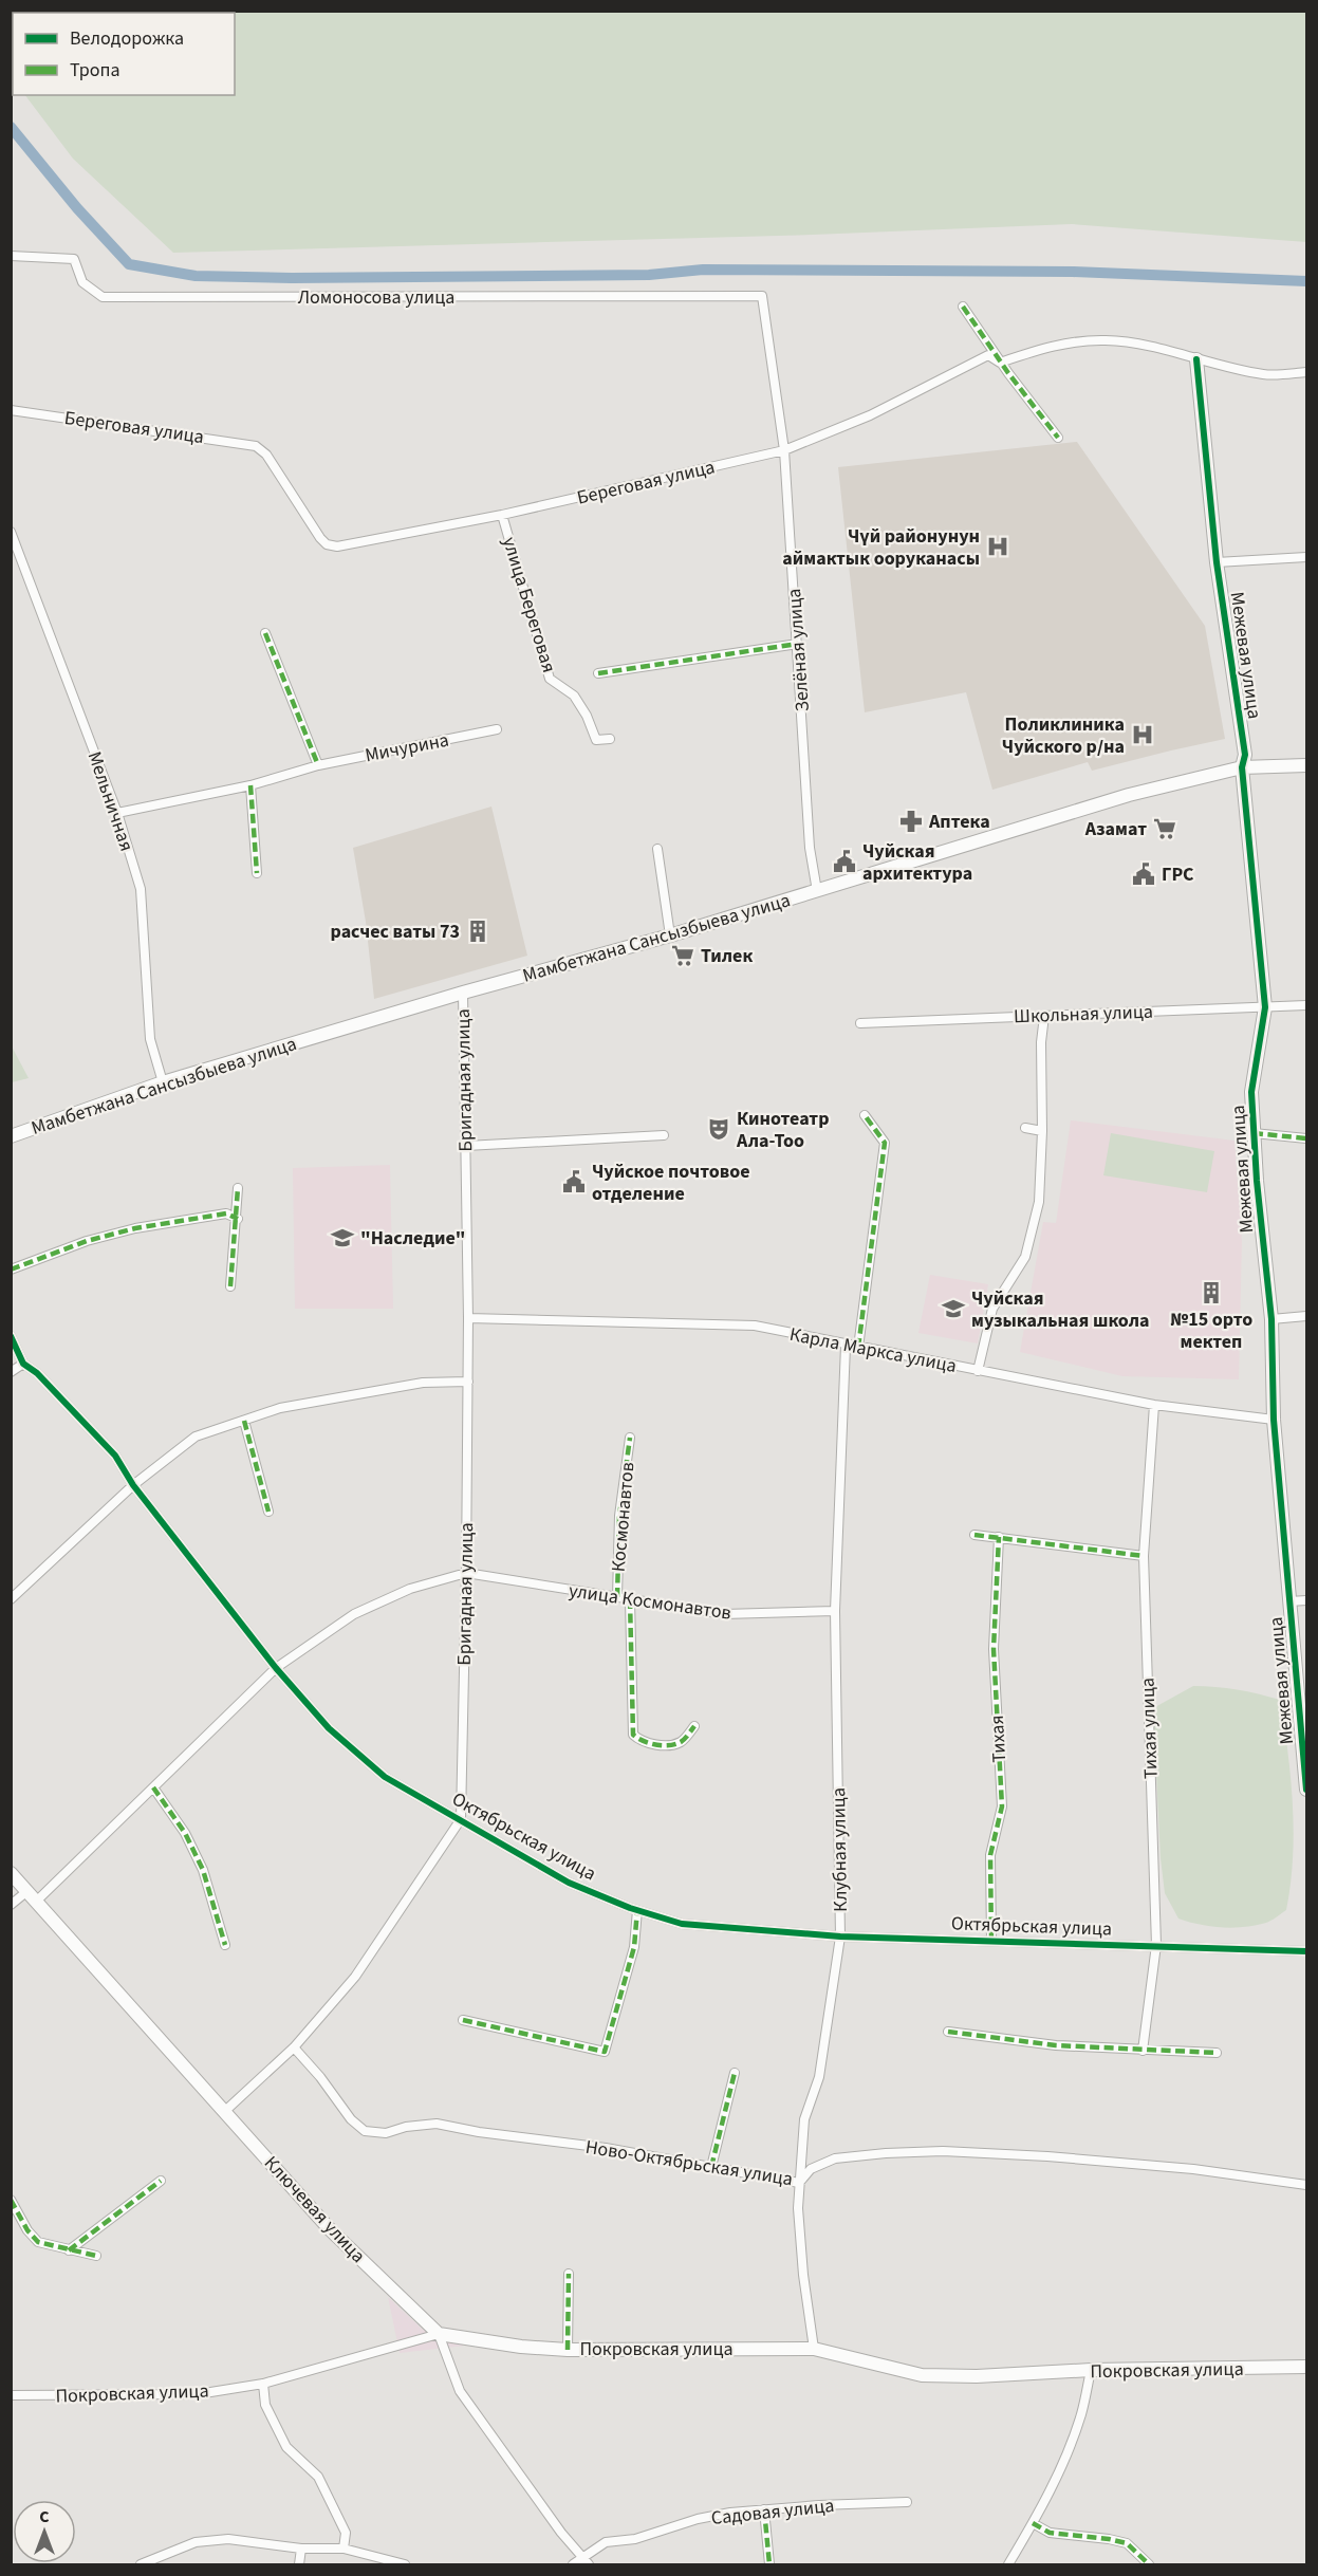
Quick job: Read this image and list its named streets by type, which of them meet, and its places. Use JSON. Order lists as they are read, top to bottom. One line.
{"streets":{"street":["Ломоносова улица","Береговая улица","улица Береговая","Зелёная улица","Межевая улица","Мичурина","Мельничная","Мамбетжана Сансызбыева улица","Школьная улица","Бригадная улица","Карла Маркса улица","Космонавтов","улица Космонавтов","Тихая улица","Тихая","Октябрьская улица","Клубная улица","Ново-Октябрьская улица","Ключевая улица","Покровская улица","Садовая улица"]},"crossings":[["Ломоносова улица","Зелёная улица"],["Береговая улица","улица Береговая"],["Береговая улица","Зелёная улица"],["Береговая улица","Межевая улица"],["Зелёная улица","Мамбетжана Сансызбыева улица"],["Межевая улица","Мамбетжана Сансызбыева улица"],["Межевая улица","Школьная улица"],["Межевая улица","Карла Маркса улица"],["Мичурина","Мельничная"],["Мельничная","Мамбетжана Сансызбыева улица"],["Мамбетжана Сансызбыева улица","Бригадная улица"],["Бригадная улица","Карла Маркса улица"],["Бригадная улица","улица Космонавтов"],["Бригадная улица","Октябрьская улица"],["Карла Маркса улица","Тихая улица"],["Карла Маркса улица","Клубная улица"],["Космонавтов","улица Космонавтов"],["улица Космонавтов","Клубная улица"],["Тихая улица","Октябрьская улица"],["Тихая","Октябрьская улица"],["Октябрьская улица","Клубная улица"],["Клубная улица","Ново-Октябрьская улица"],["Клубная улица","Покровская улица"],["Ключевая улица","Покровская улица"],["Ключевая улица","Садовая улица"]],"places":{"hospital":["Чүй районунун аймактык ооруканасы","Поликлиника Чуйского р/на"],"pharmacy":["Аптека"],"supermarket":["Азамат","Тилек"],"public building":["Чуйская архитектура","ГРС","Чуйское почтовое отделение"],"building":["расчес ваты 73","№15 орто мектеп"],"theatre":["Кинотеатр Ала-Тоо"],"school or university":["\"Наследие\"","Чуйская музыкальная школа"]},"legend":["Велодорожка","Тропа"],"north":"top"}
